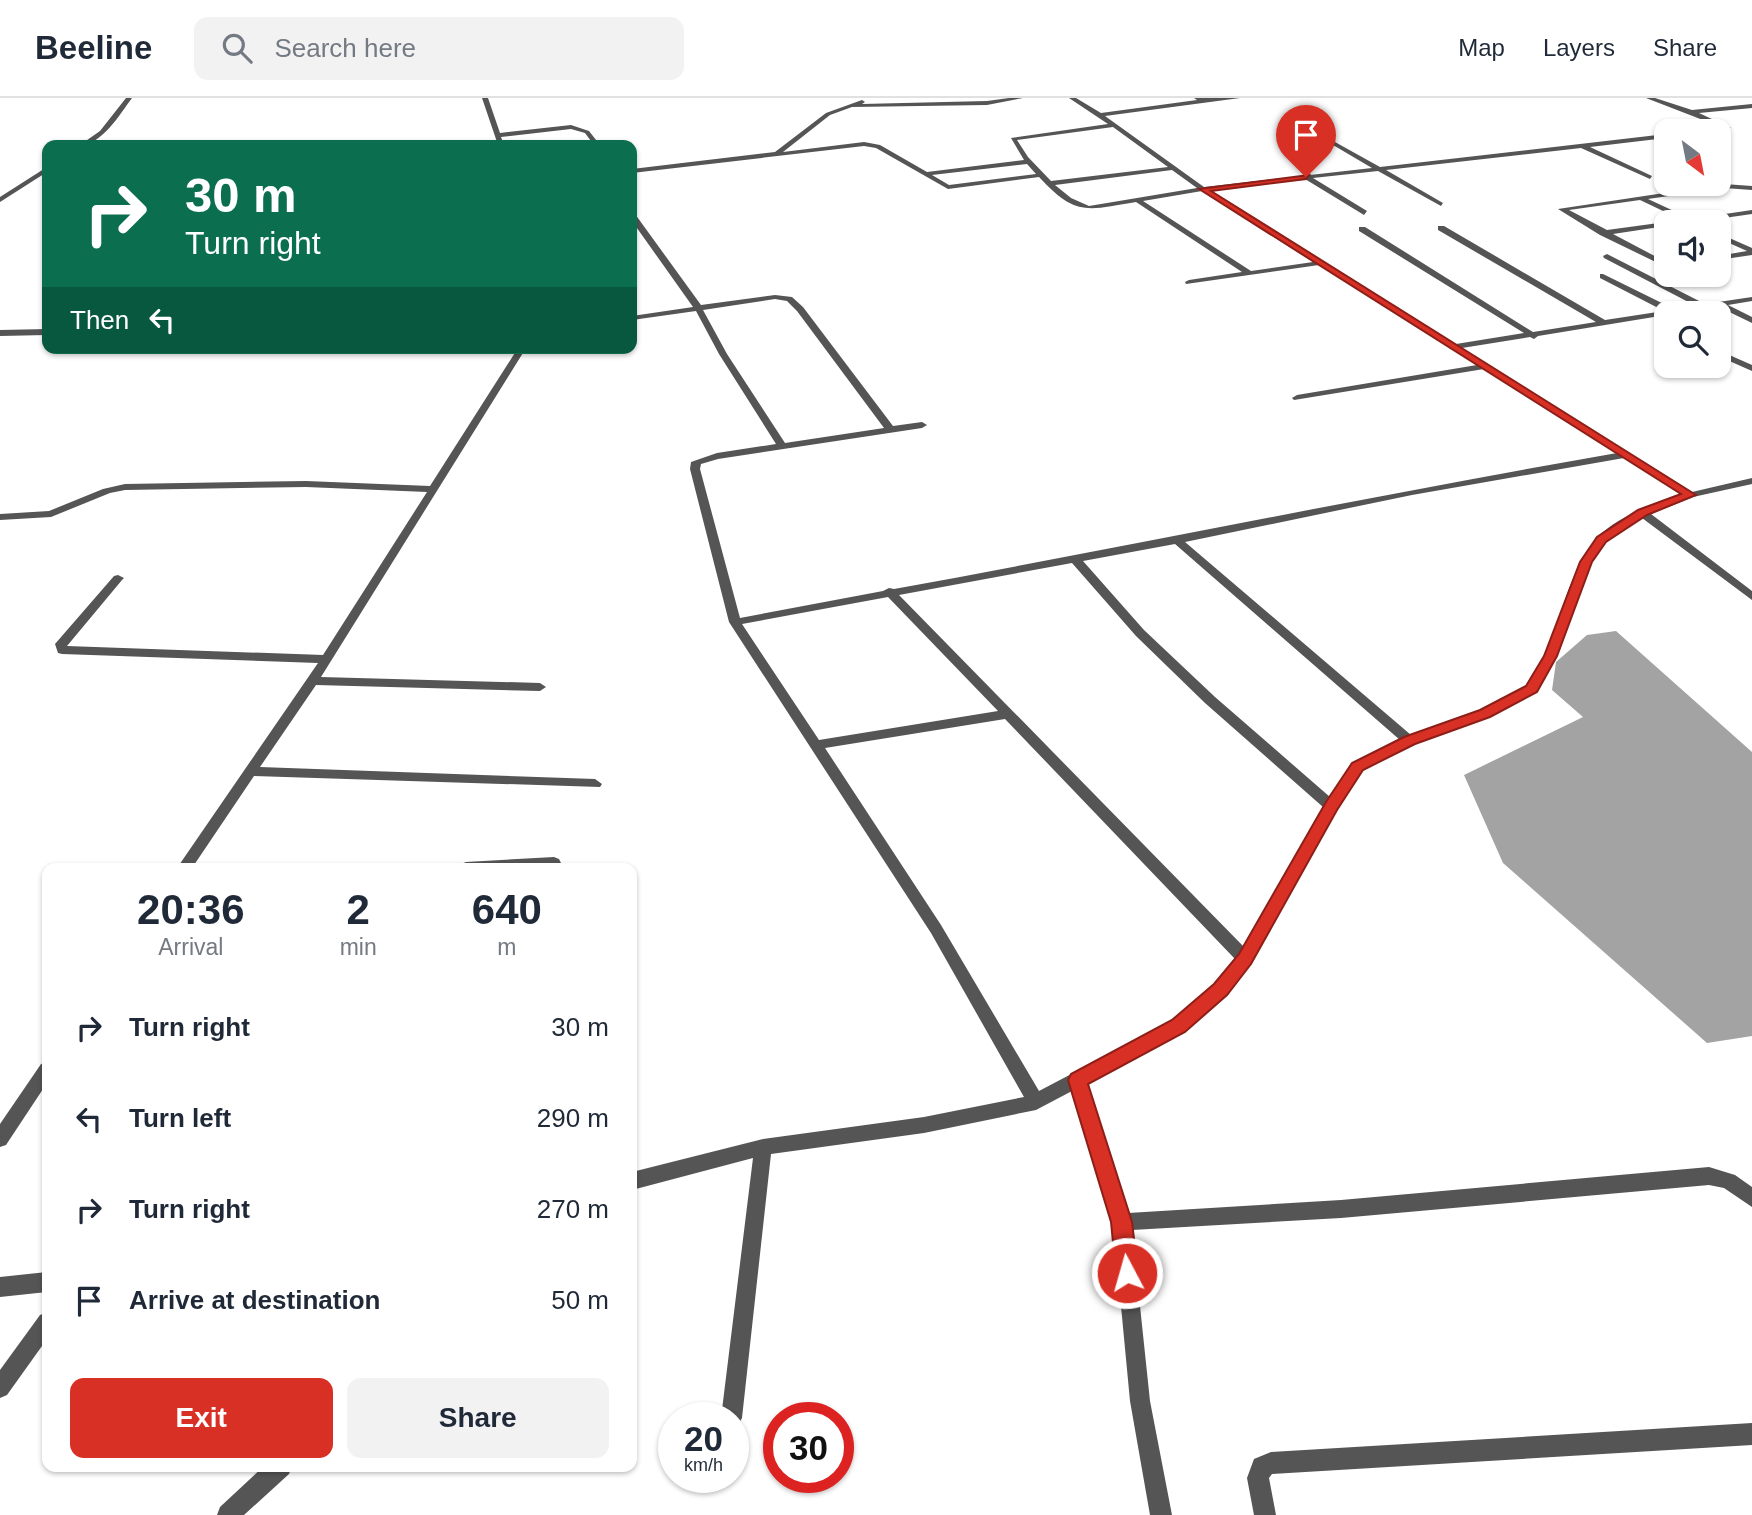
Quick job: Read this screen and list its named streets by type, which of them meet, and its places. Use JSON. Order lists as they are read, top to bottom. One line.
{"north":"bottom right","page":{"header":"Beeline","search":"Search here","nav":["Map","Layers","Share"],"turn":["30 m","Turn right"],"then":"Then","eta":["20:36","Arrival","2","min","640","m"],"list":[{"name":"Turn right","value":"30 m"},{"name":"Turn left","value":"290 m"},{"name":"Turn right","value":"270 m"},{"name":"Arrive at destination","value":"50 m"}],"buttons":["Exit","Share"],"speed":"20 km/h","limit":"30"}}
